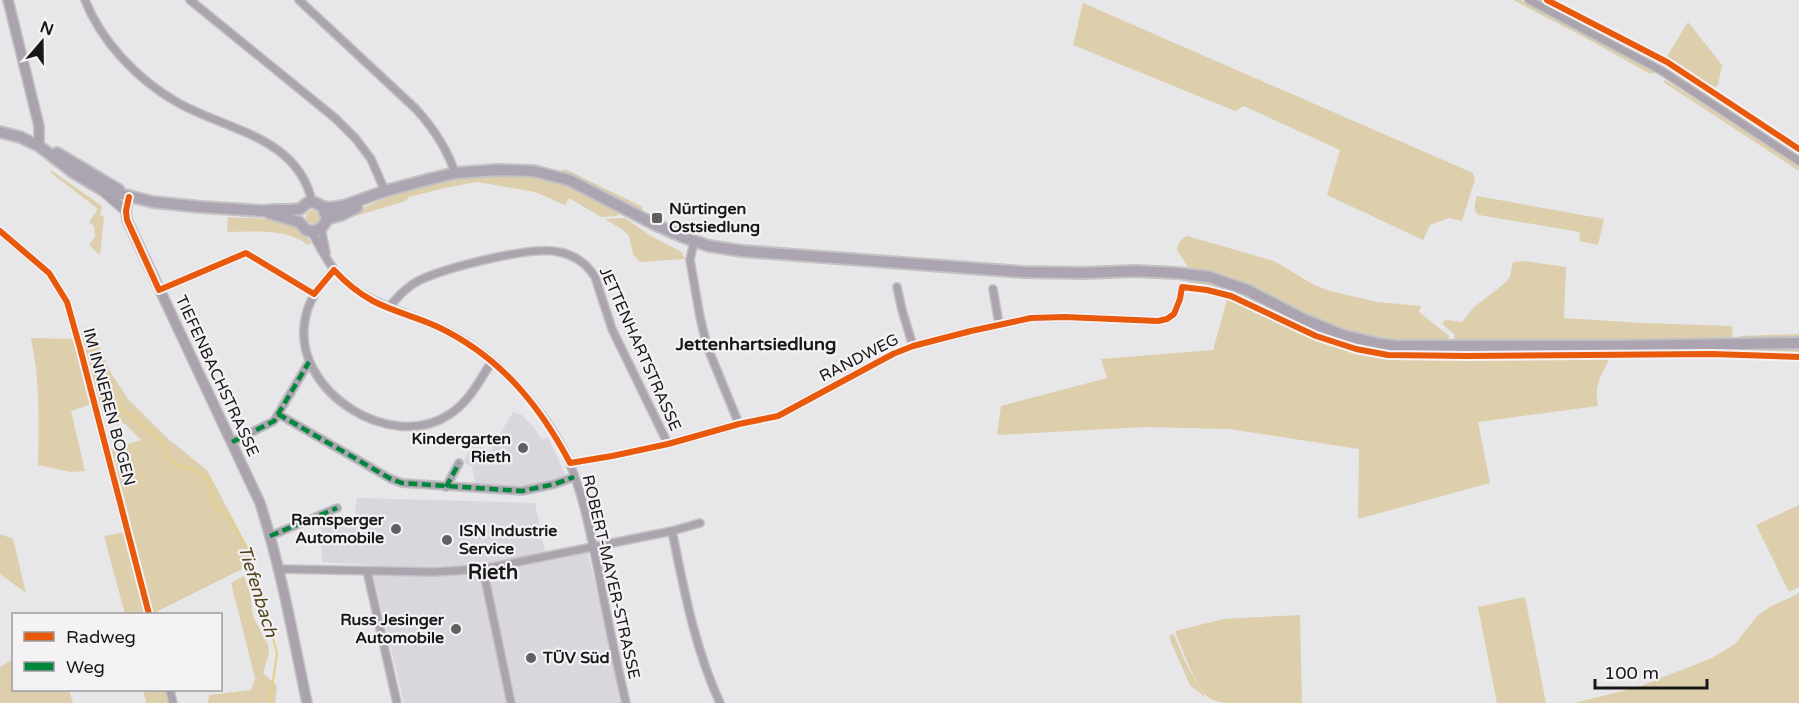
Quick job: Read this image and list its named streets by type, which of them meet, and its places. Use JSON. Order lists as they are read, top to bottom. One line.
{"streets":{"street":["JETTENHARTSTRASSE","RANDWEG","TIEFENBACHSTRASSE","IM INNEREN BOGEN","ROBERT-MAYER-STRASSE"]},"crossings":[["JETTENHARTSTRASSE","RANDWEG"],["JETTENHARTSTRASSE","ROBERT-MAYER-STRASSE"],["RANDWEG","ROBERT-MAYER-STRASSE"]],"districts":["Jettenhartsiedlung","Rieth"],"water":["Tiefenbach"],"places":{"transit":["Nürtingen Ostsiedlung"],"other":["Kindergarten Rieth","Ramsperger Automobile","ISN Industrie Service","Russ Jesinger Automobile","TÜV Süd"]},"legend":["Radweg","Weg"],"scale_bar":"100 m","north":"top"}
